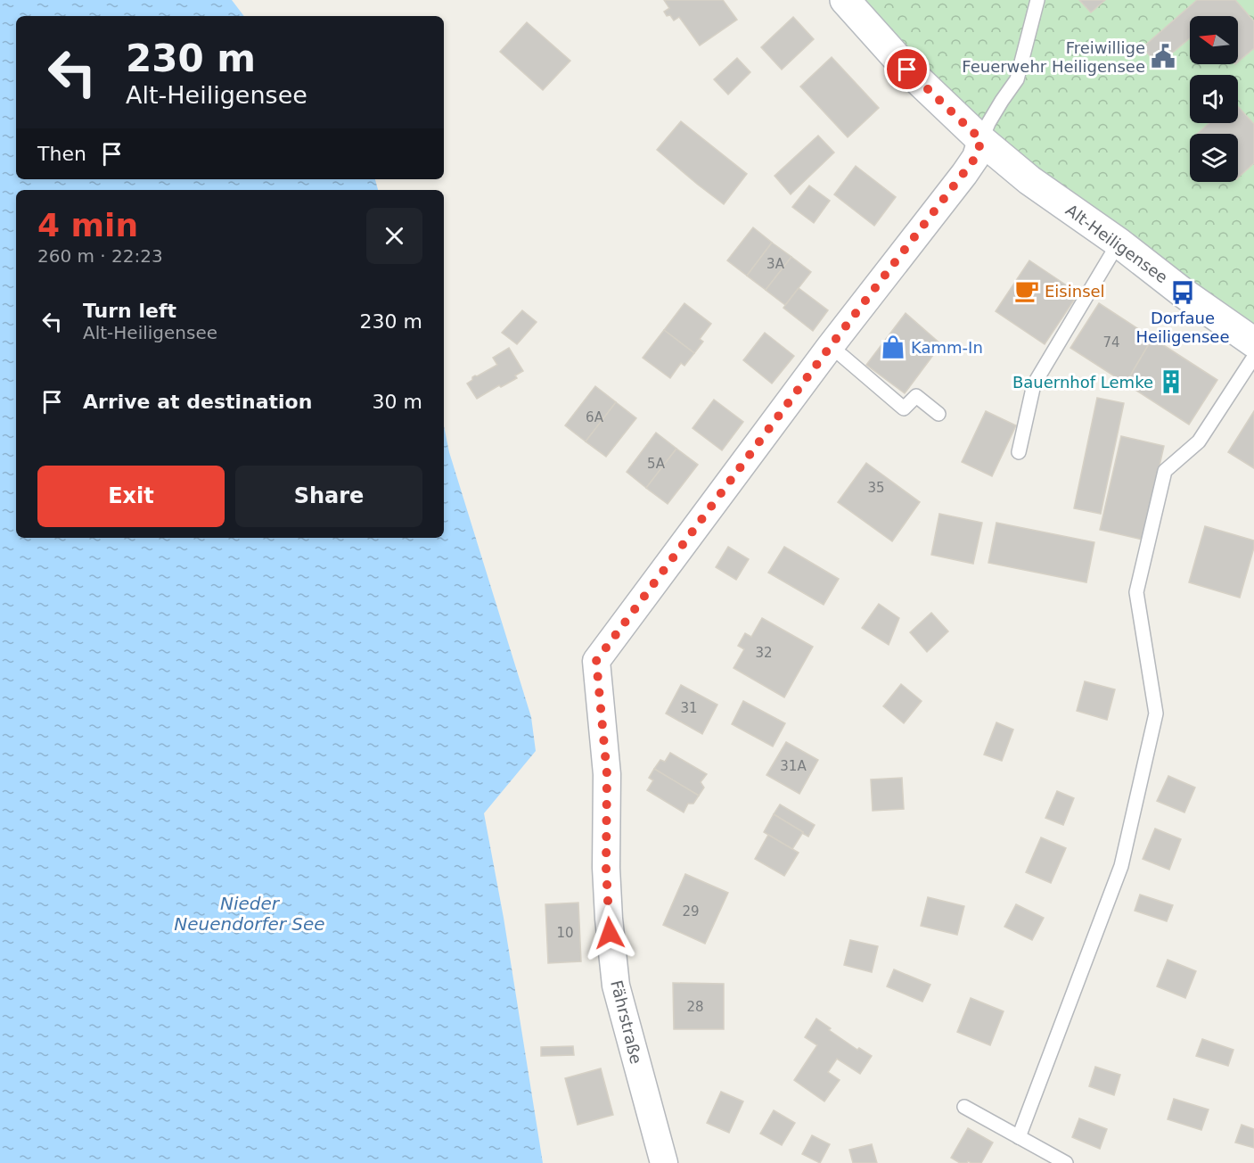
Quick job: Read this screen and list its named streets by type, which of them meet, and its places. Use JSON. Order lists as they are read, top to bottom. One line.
{"streets":{"main road":["Alt-Heiligensee"],"street":["Fährstraße"]},"crossings":[["Alt-Heiligensee","Fährstraße"]],"water":["Nieder Neuendorfer See"],"places":{"public building":["Freiwillige Feuerwehr Heiligensee"],"cafe":["Eisinsel"],"bus stop":["Dorfaue Heiligensee"],"shop":["Kamm-In"],"building":["Bauernhof Lemke"]},"house_numbers":["3A","74","6A","5A","35","32","31","31A","29","10","28"],"north":"left","page":{"turn":["230 m","Alt-Heiligensee"],"then":"Then","heading":["4 min","260 m · 22:23"],"list":[{"name":"Turn left","note":"Alt-Heiligensee","value":"230 m"},{"name":"Arrive at destination","value":"30 m"}],"buttons":["Exit","Share"]}}
